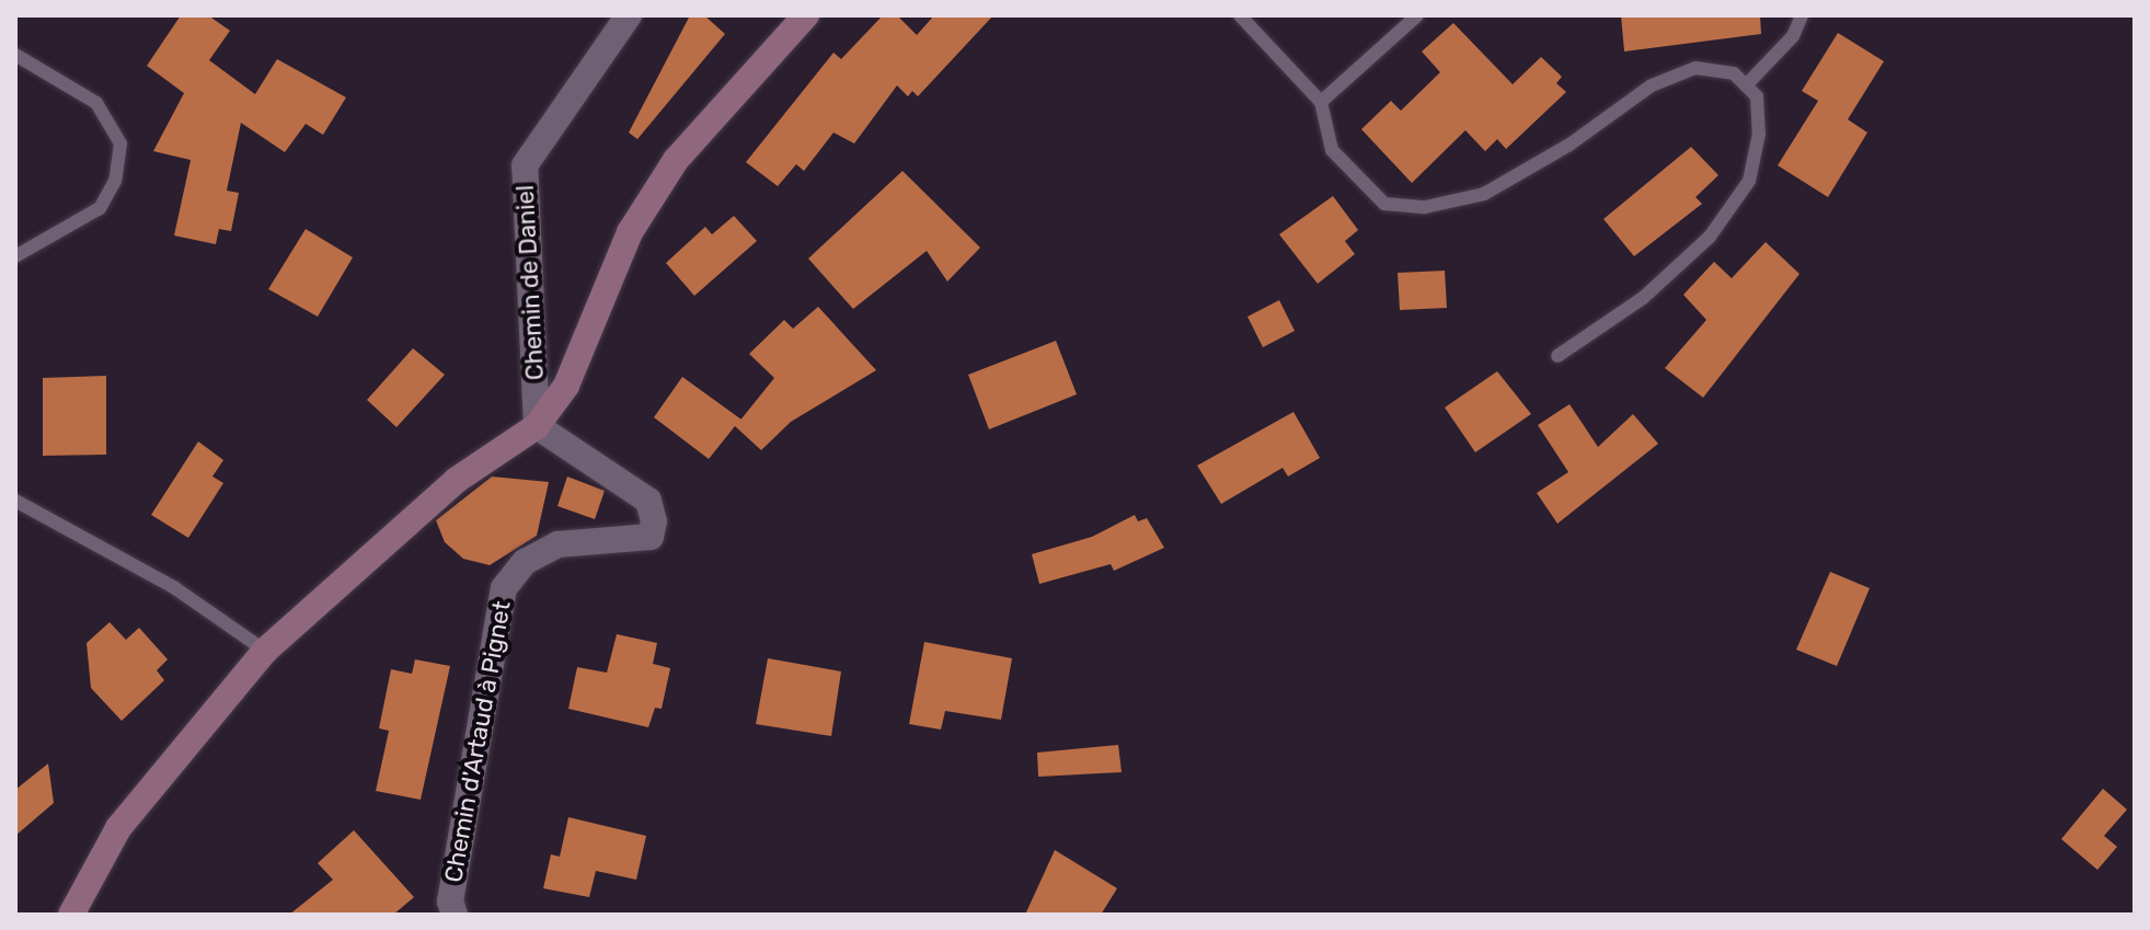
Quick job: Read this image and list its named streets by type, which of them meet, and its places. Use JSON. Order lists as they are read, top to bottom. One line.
{"streets":{"street":["Chemin de Daniel","Chemin d'Artaud à Pignet"]},"crossings":[["Chemin de Daniel","Chemin d'Artaud à Pignet"]]}
